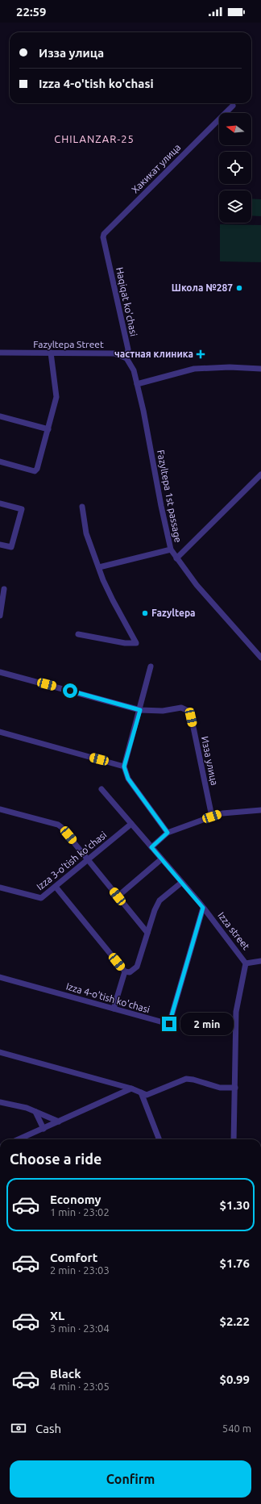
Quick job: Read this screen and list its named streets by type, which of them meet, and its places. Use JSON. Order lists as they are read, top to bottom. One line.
{"streets":{"street":["Хакикат улица","Haqiqat ko'chasi","Fazyltepa Street","Fazyltepa 1st passage","Изза улица","Izza 3-o'tish ko'chasi","Izza street","Izza 4-o'tish ko'chasi"]},"crossings":[["Хакикат улица","Haqiqat ko'chasi"],["Haqiqat ko'chasi","Fazyltepa Street"],["Izza 3-o'tish ko'chasi","Izza street"],["Izza street","Izza 4-o'tish ko'chasi"]],"districts":["CHILANZAR-25"],"places":{"other":["Школа №287","Fazyltepa"],"health":["частная клиника"]},"north":"left","page":{"status":"22:59","banner":["Изза улица","Izza 4-o'tish ko'chasi"],"bubble":"2 min","heading":"Choose a ride","list":[{"name":"Economy","note":"1 min · 23:02","value":"$1.30"},{"name":"Comfort","note":"2 min · 23:03","value":"$1.76"},{"name":"XL","note":"3 min · 23:04","value":"$2.22"},{"name":"Black","note":"4 min · 23:05","value":"$0.99"}],"pay":["Cash","540 m"],"buttons":"Confirm"}}
